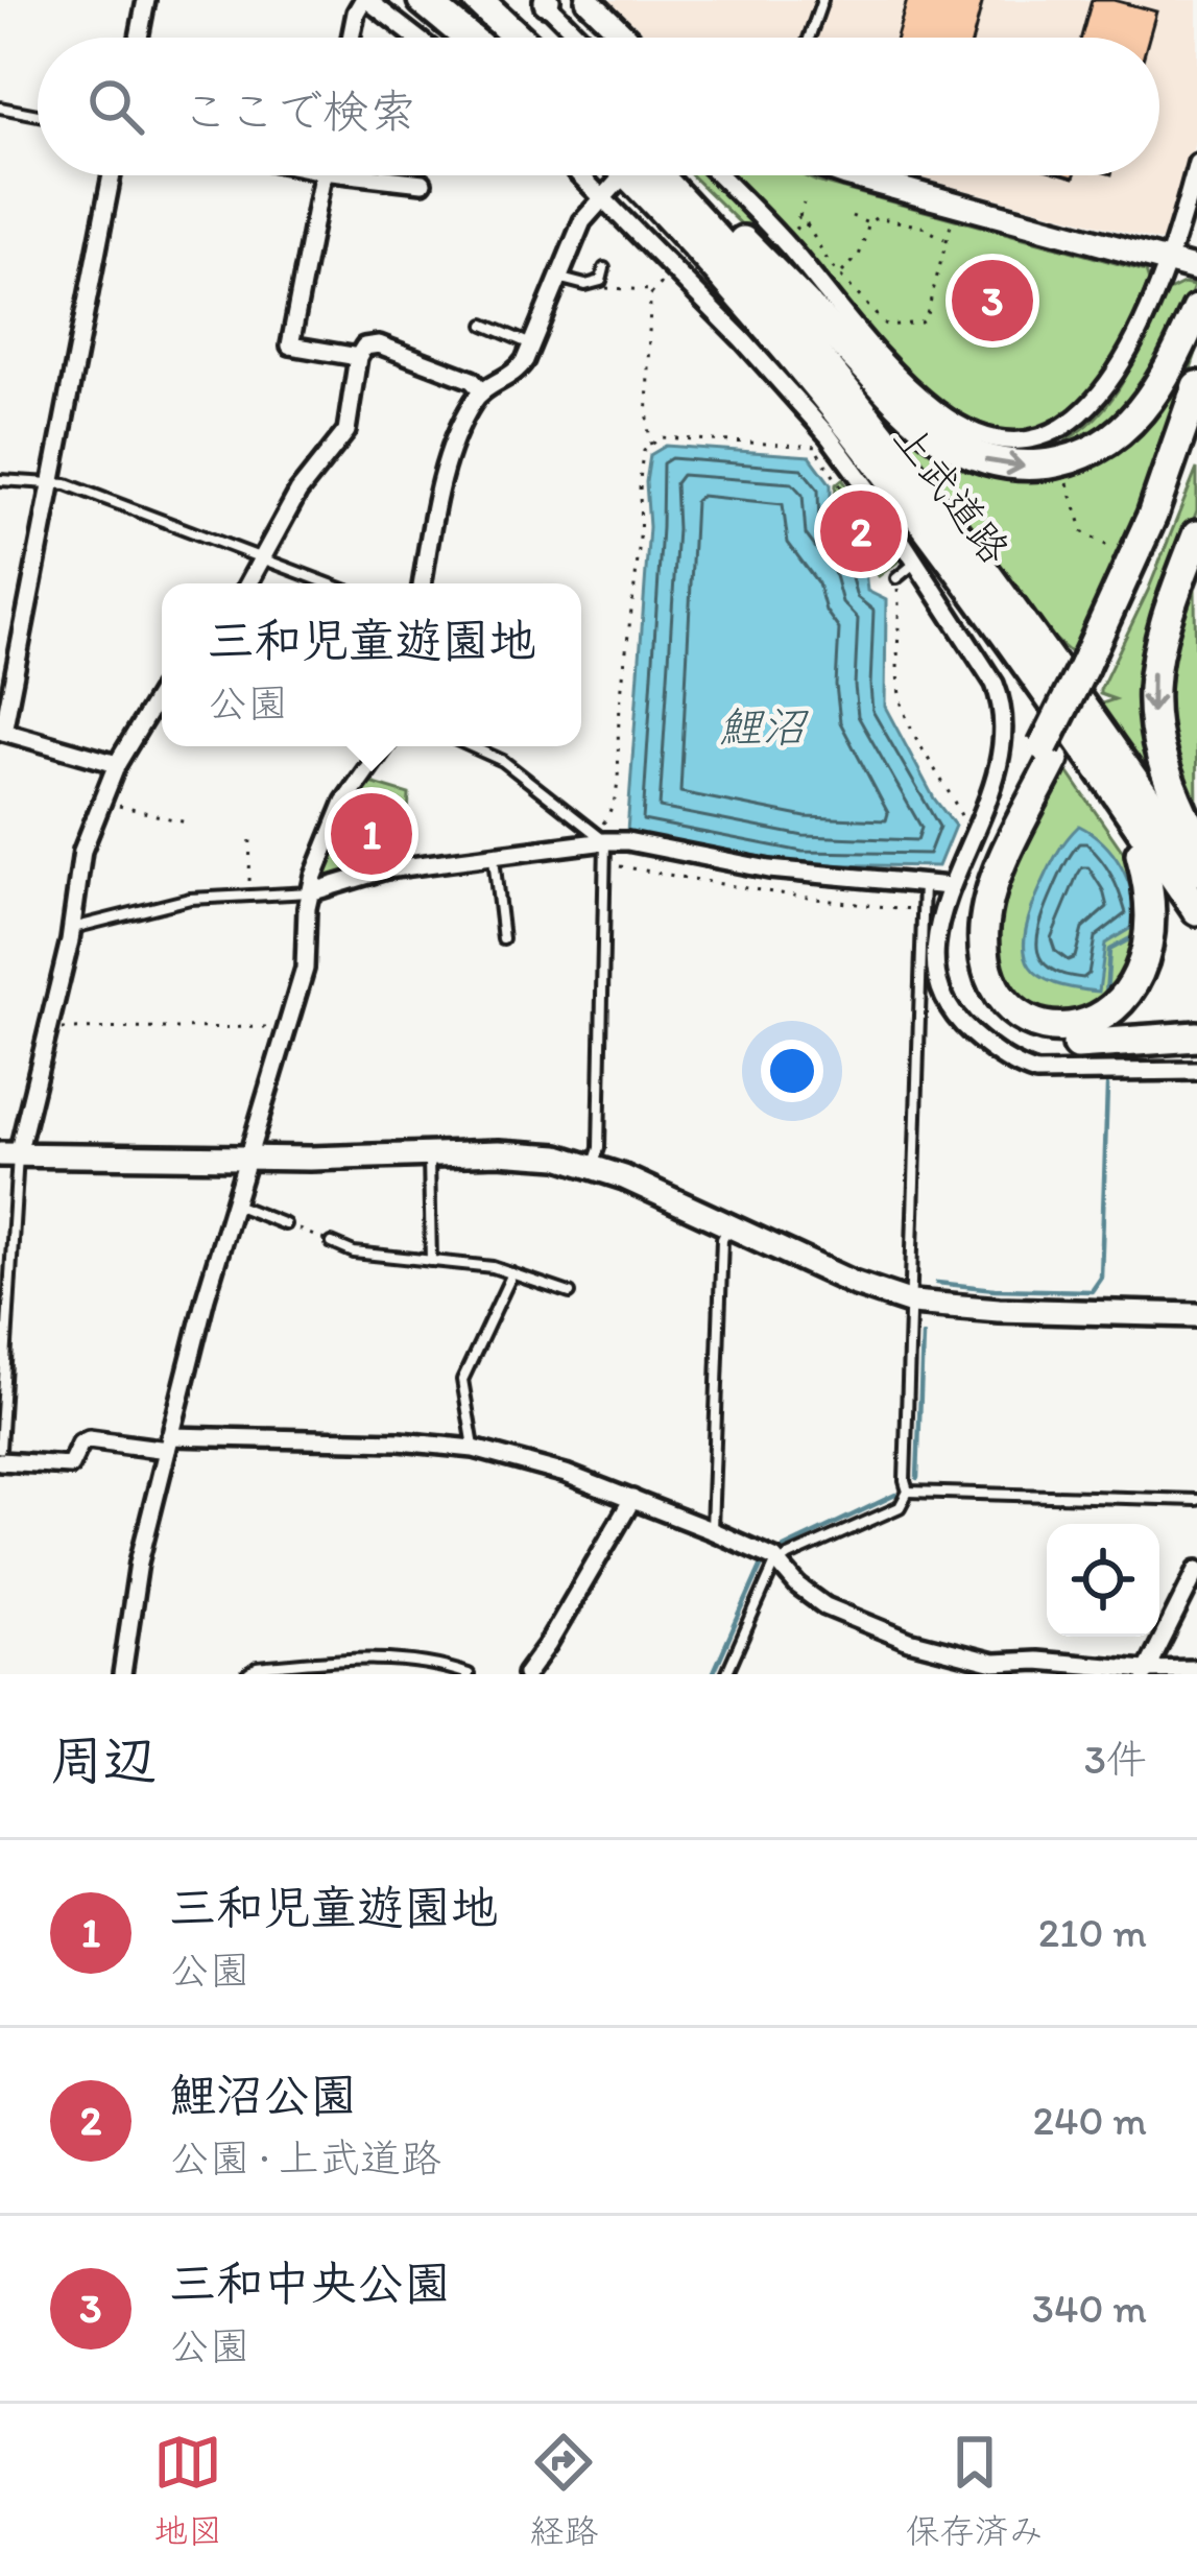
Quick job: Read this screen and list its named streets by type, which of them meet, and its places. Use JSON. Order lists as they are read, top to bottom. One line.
{"streets":{"highway":["上武道路"]},"water":["鯉沼"],"page":{"search":"ここで検索","pins":["3","2","1"],"popup":["三和児童遊園地","公園"],"heading":["周辺","3件"],"list":[{"mark":"1","name":"三和児童遊園地","note":"公園","value":"210 m"},{"mark":"2","name":"鯉沼公園","note":"公園 · 上武道路","value":"240 m"},{"mark":"3","name":"三和中央公園","note":"公園","value":"340 m"}],"nav":["地図","経路","保存済み"]}}
